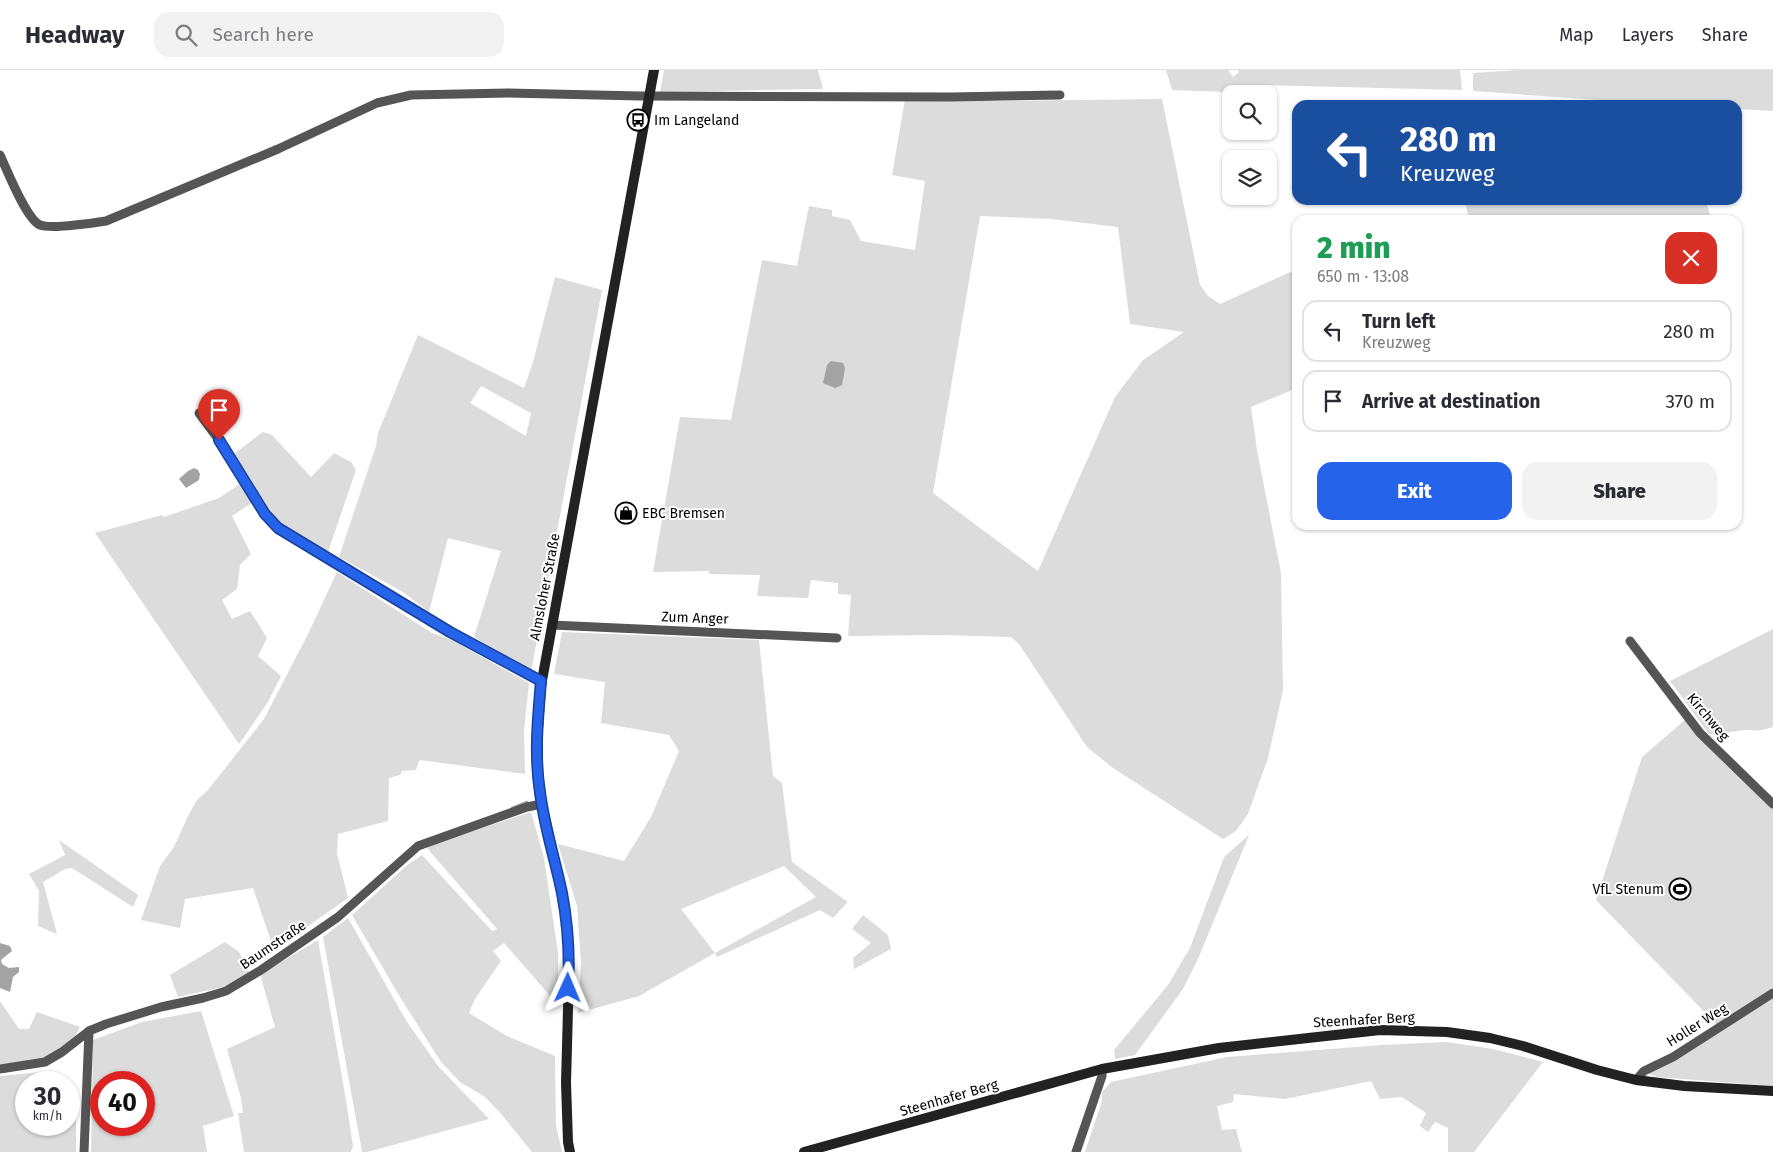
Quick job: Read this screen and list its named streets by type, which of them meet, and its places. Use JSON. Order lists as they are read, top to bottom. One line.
{"streets":{"street":["Almsloher Straße","Zum Anger","Kirchweg","Baumstraße","Steenhafer Berg","Holler Weg"]},"crossings":[["Almsloher Straße","Zum Anger"],["Almsloher Straße","Baumstraße"],["Steenhafer Berg","Holler Weg"]],"places":{"bus stop":["Im Langeland"],"shop":["EBC Bremsen"],"sports":["VfL Stenum"]},"page":{"header":"Headway","search":"Search here","nav":["Map","Layers","Share"],"turn":["280 m","Kreuzweg"],"heading":["2 min","650 m · 13:08"],"list":[{"name":"Turn left","note":"Kreuzweg","value":"280 m"},{"name":"Arrive at destination","value":"370 m"}],"buttons":["Exit","Share"],"speed":"30 km/h","limit":"40"}}
